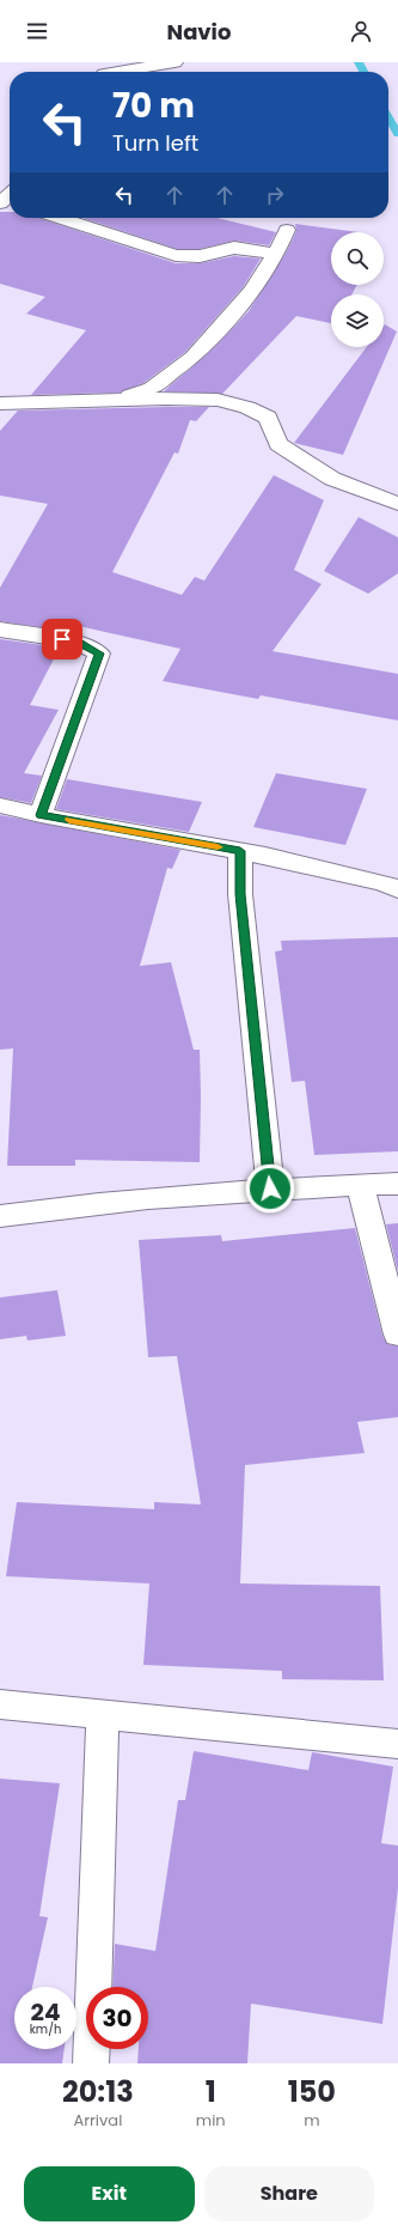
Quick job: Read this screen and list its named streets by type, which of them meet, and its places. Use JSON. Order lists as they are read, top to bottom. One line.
{"page":{"header":"Navio","turn":["70 m","Turn left"],"speed":"24 km/h","limit":"30","eta":["20:13","Arrival","1","min","150","m"],"buttons":["Exit","Share"]}}
